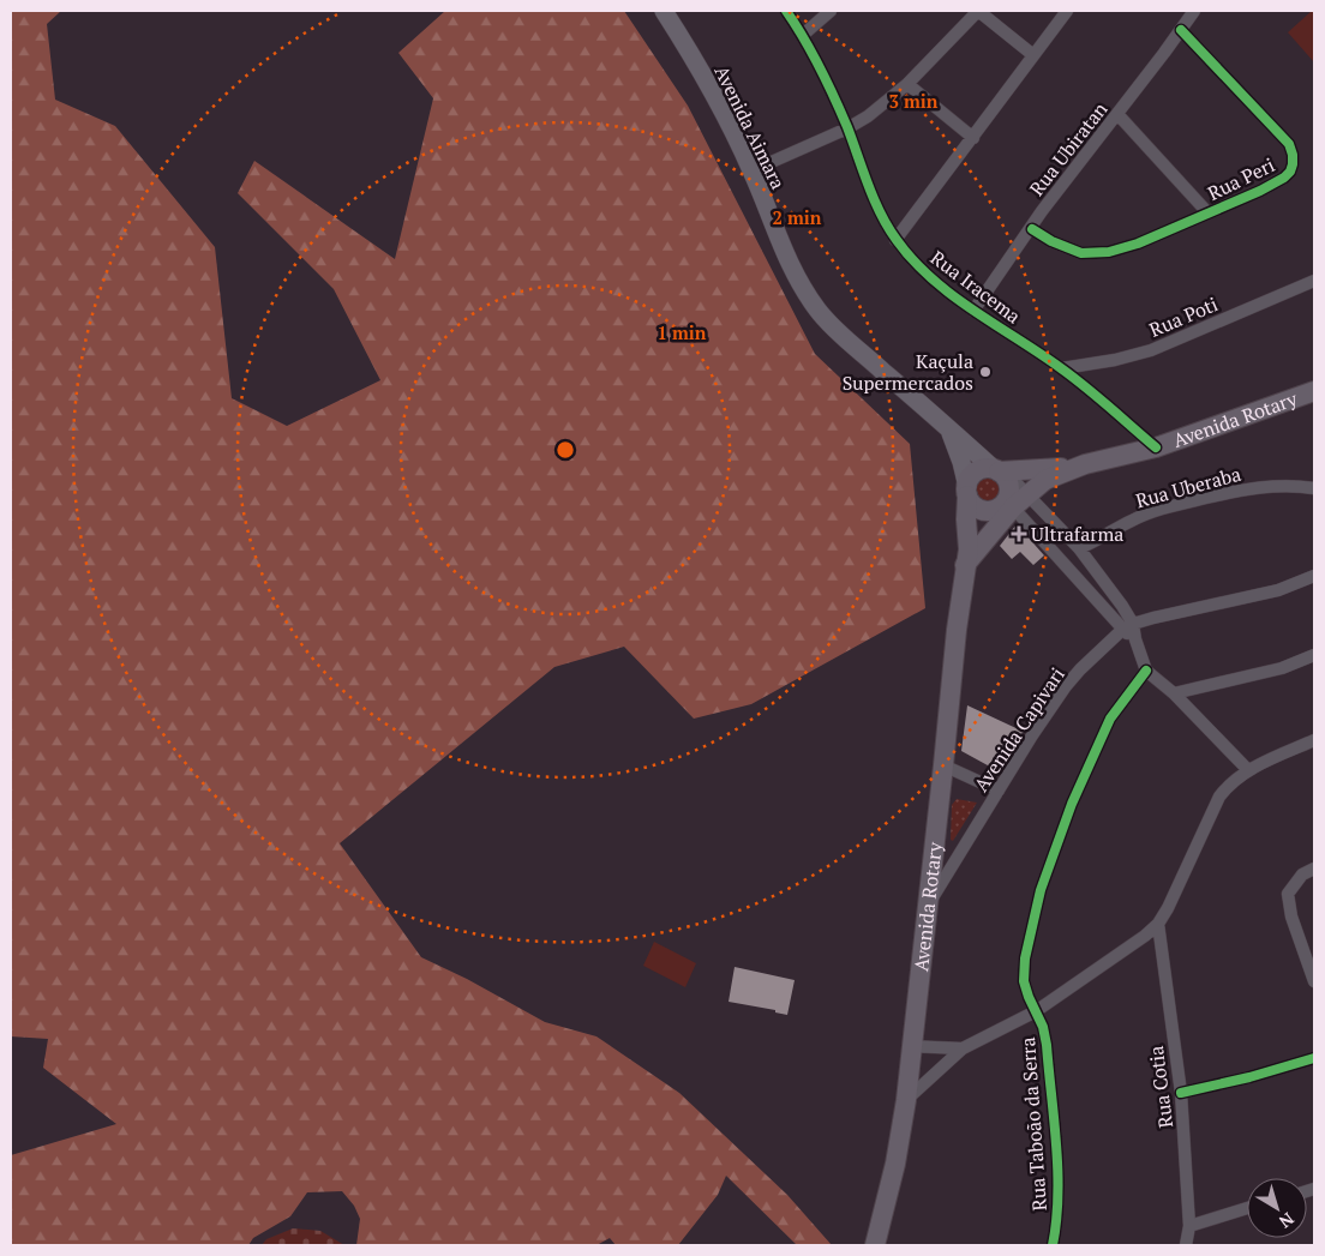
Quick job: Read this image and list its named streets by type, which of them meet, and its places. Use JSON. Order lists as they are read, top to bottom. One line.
{"streets":{"main road":["Avenida Aimara","Avenida Rotary"],"street":["Rua Ubiratan","Rua Peri","Rua Iracema","Rua Poti","Rua Uberaba","Avenida Capivari","Rua Cotia","Rua Taboão da Serra"]},"crossings":[["Avenida Aimara","Avenida Rotary"],["Rua Ubiratan","Rua Peri"],["Rua Ubiratan","Rua Iracema"],["Rua Iracema","Rua Poti"],["Rua Iracema","Avenida Rotary"],["Avenida Rotary","Avenida Capivari"]],"places":{"other":["Kaçula Supermercados"],"health":["Ultrafarma"]},"north":"bottom right","rings":["3 min","2 min","1 min"]}
